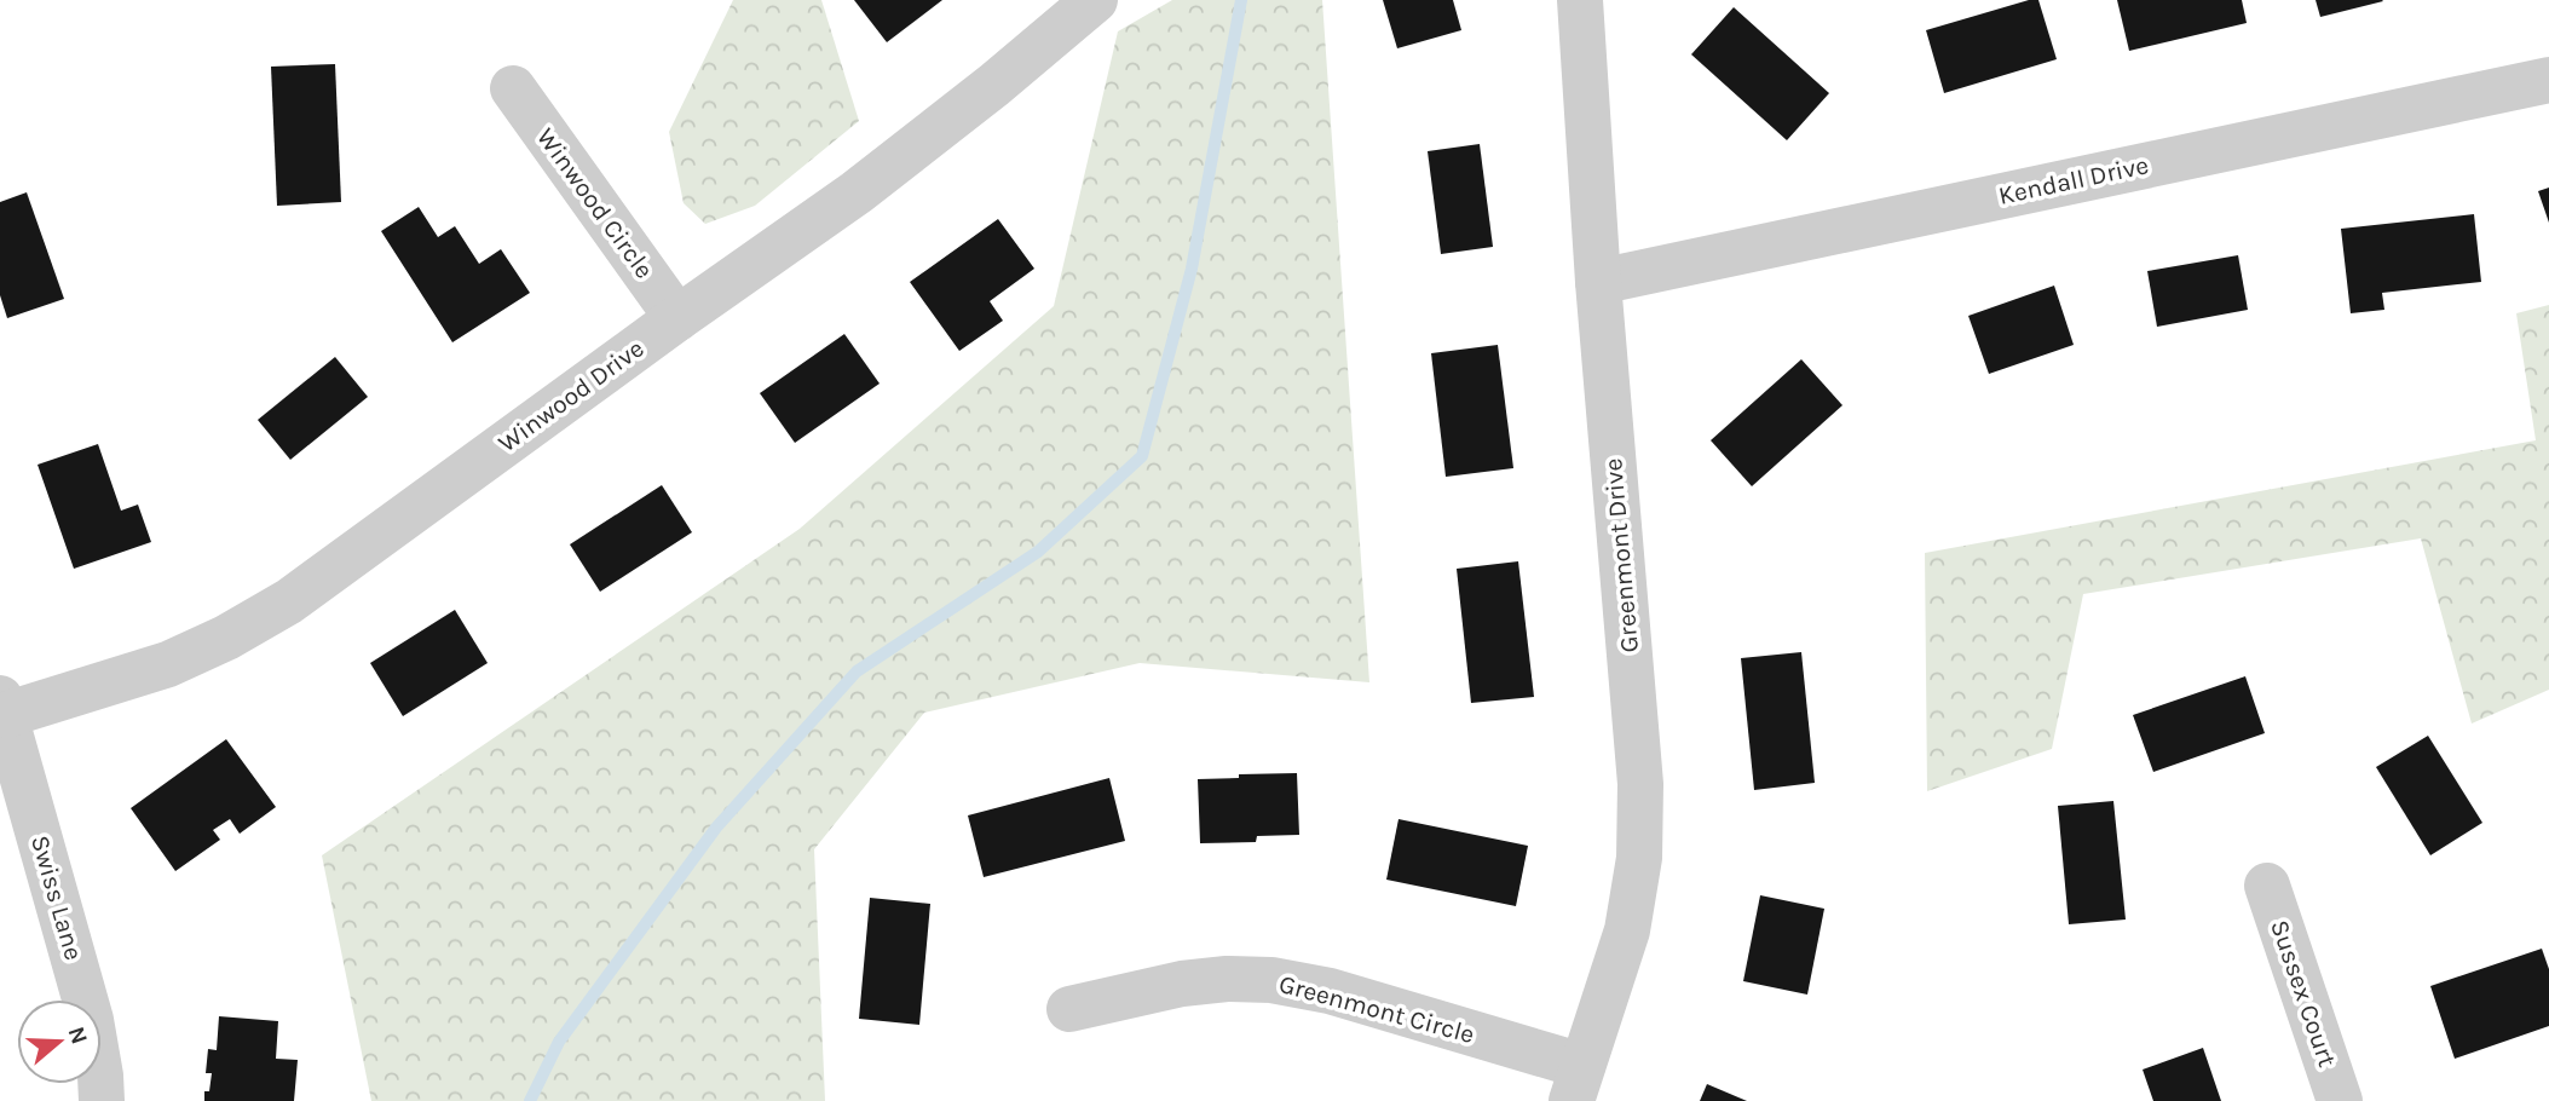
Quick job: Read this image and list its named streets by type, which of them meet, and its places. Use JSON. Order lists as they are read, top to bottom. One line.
{"streets":{"street":["Kendall Drive","Winwood Circle","Winwood Drive","Greenmont Drive","Swiss Lane","Sussex Court","Greenmont Circle"]},"crossings":[["Kendall Drive","Greenmont Drive"],["Winwood Circle","Winwood Drive"],["Winwood Drive","Swiss Lane"],["Greenmont Drive","Greenmont Circle"]],"north":"right"}
